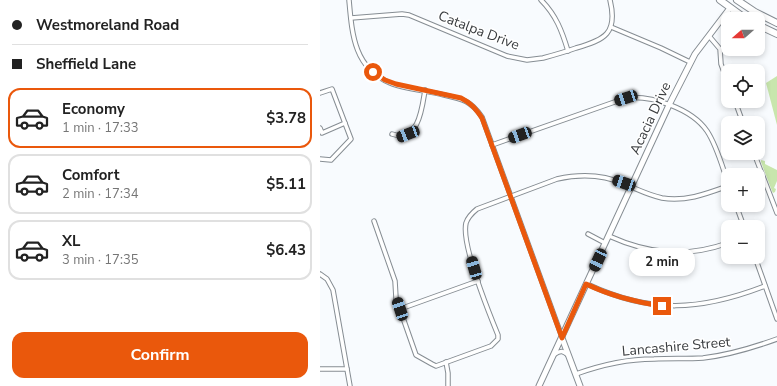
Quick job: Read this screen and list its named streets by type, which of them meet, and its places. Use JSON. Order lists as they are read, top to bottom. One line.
{"streets":{"street":["Catalpa Drive","Acacia Drive","Lancashire Street"]},"north":"left","page":{"banner":["Westmoreland Road","Sheffield Lane"],"map_buttons":["+","−"],"list":[{"name":"Economy","note":"1 min · 17:33","value":"$3.78"},{"name":"Comfort","note":"2 min · 17:34","value":"$5.11"},{"name":"XL","note":"3 min · 17:35","value":"$6.43"}],"bubble":"2 min","buttons":"Confirm"}}
